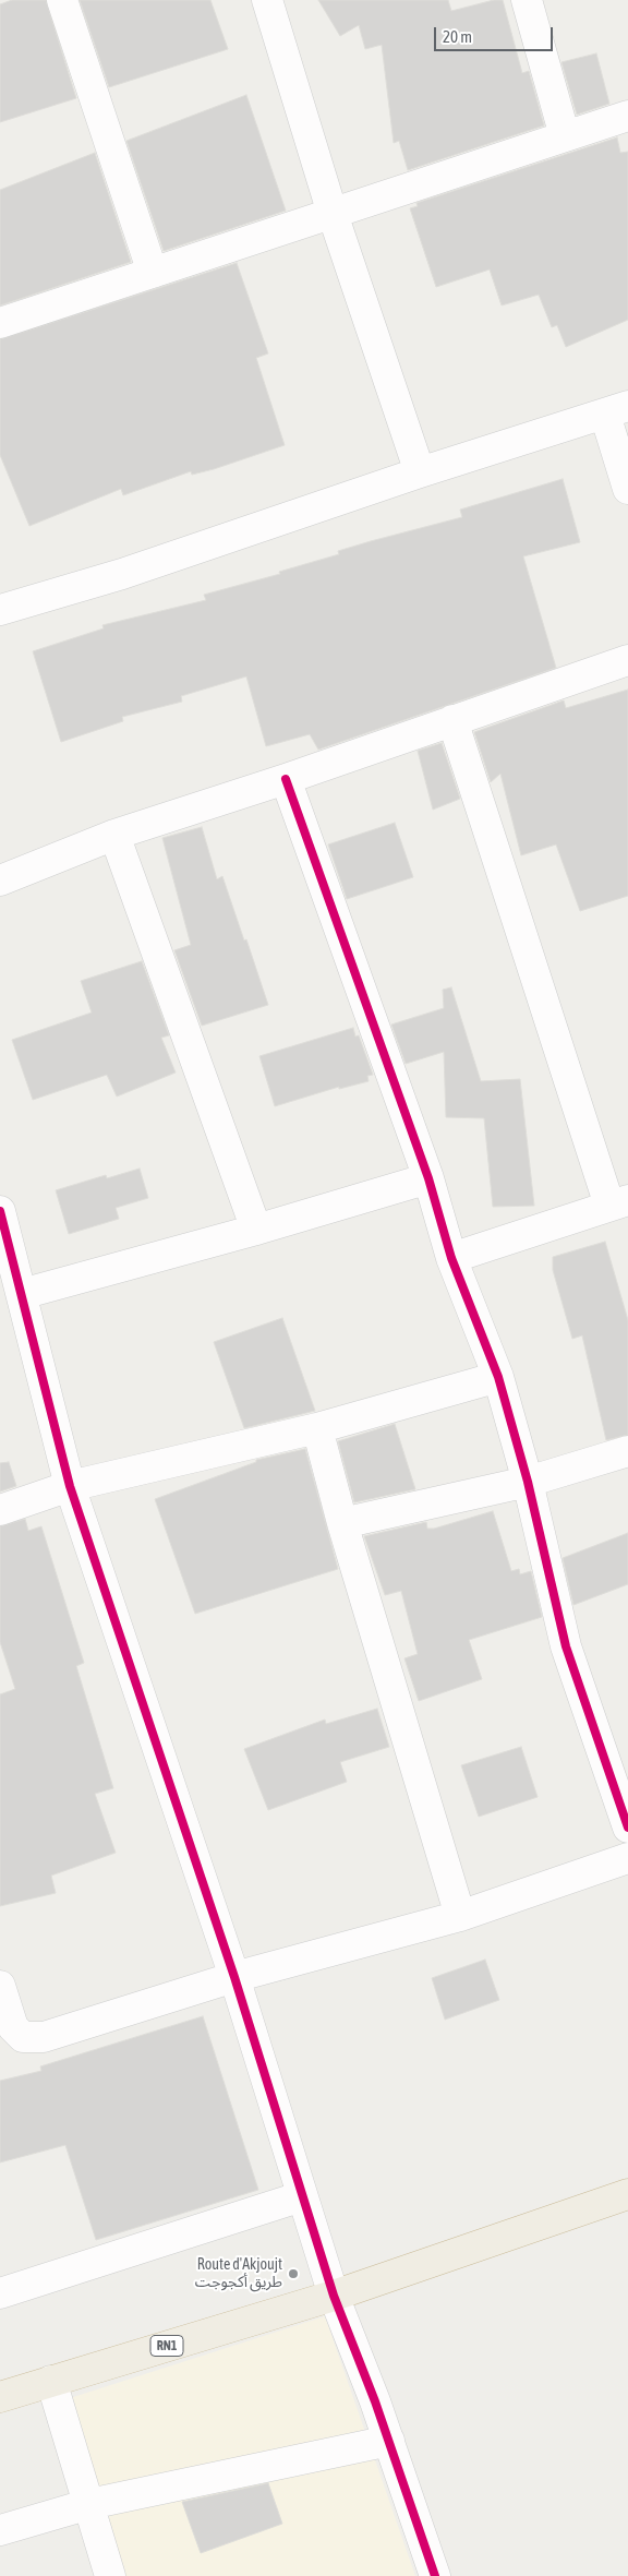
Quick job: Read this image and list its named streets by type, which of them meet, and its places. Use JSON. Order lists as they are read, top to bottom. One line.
{"streets":{"highway":["RN1"]},"places":["Route d'Akjoujt طريق أكجوجت"],"scale_bar":"20 m"}
